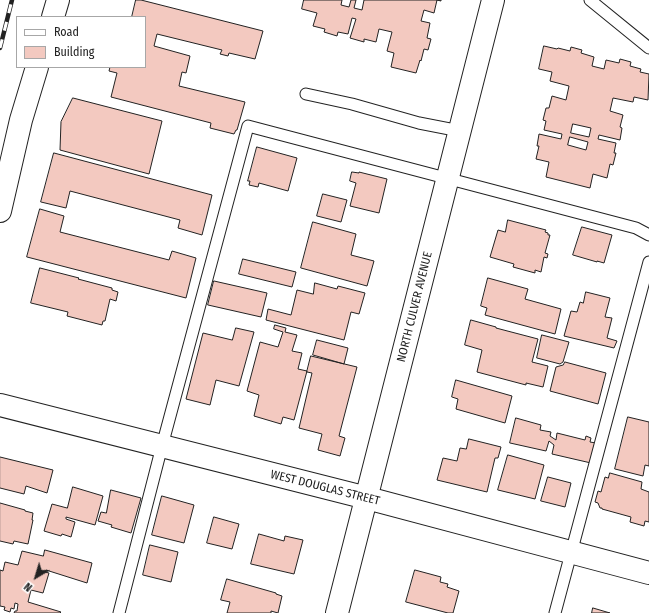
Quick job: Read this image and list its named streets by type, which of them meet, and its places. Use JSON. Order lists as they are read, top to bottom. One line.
{"streets":{"street":["NORTH CULVER AVENUE","WEST DOUGLAS STREET"]},"crossings":[["NORTH CULVER AVENUE","WEST DOUGLAS STREET"]],"legend":["Road","Building"],"north":"bottom left"}
